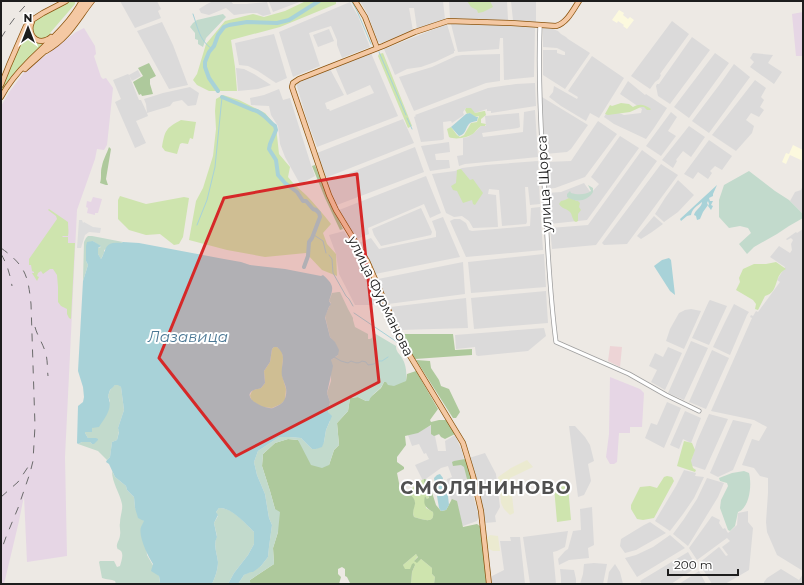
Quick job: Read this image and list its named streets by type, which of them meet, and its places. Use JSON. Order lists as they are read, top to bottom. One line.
{"streets":{"main road":["улица Фурманова"],"street":["улица Щорса"]},"districts":["СМОЛЯНИНОВО"],"water":["Лазавица"],"scale_bar":"200 m","north":"top"}
